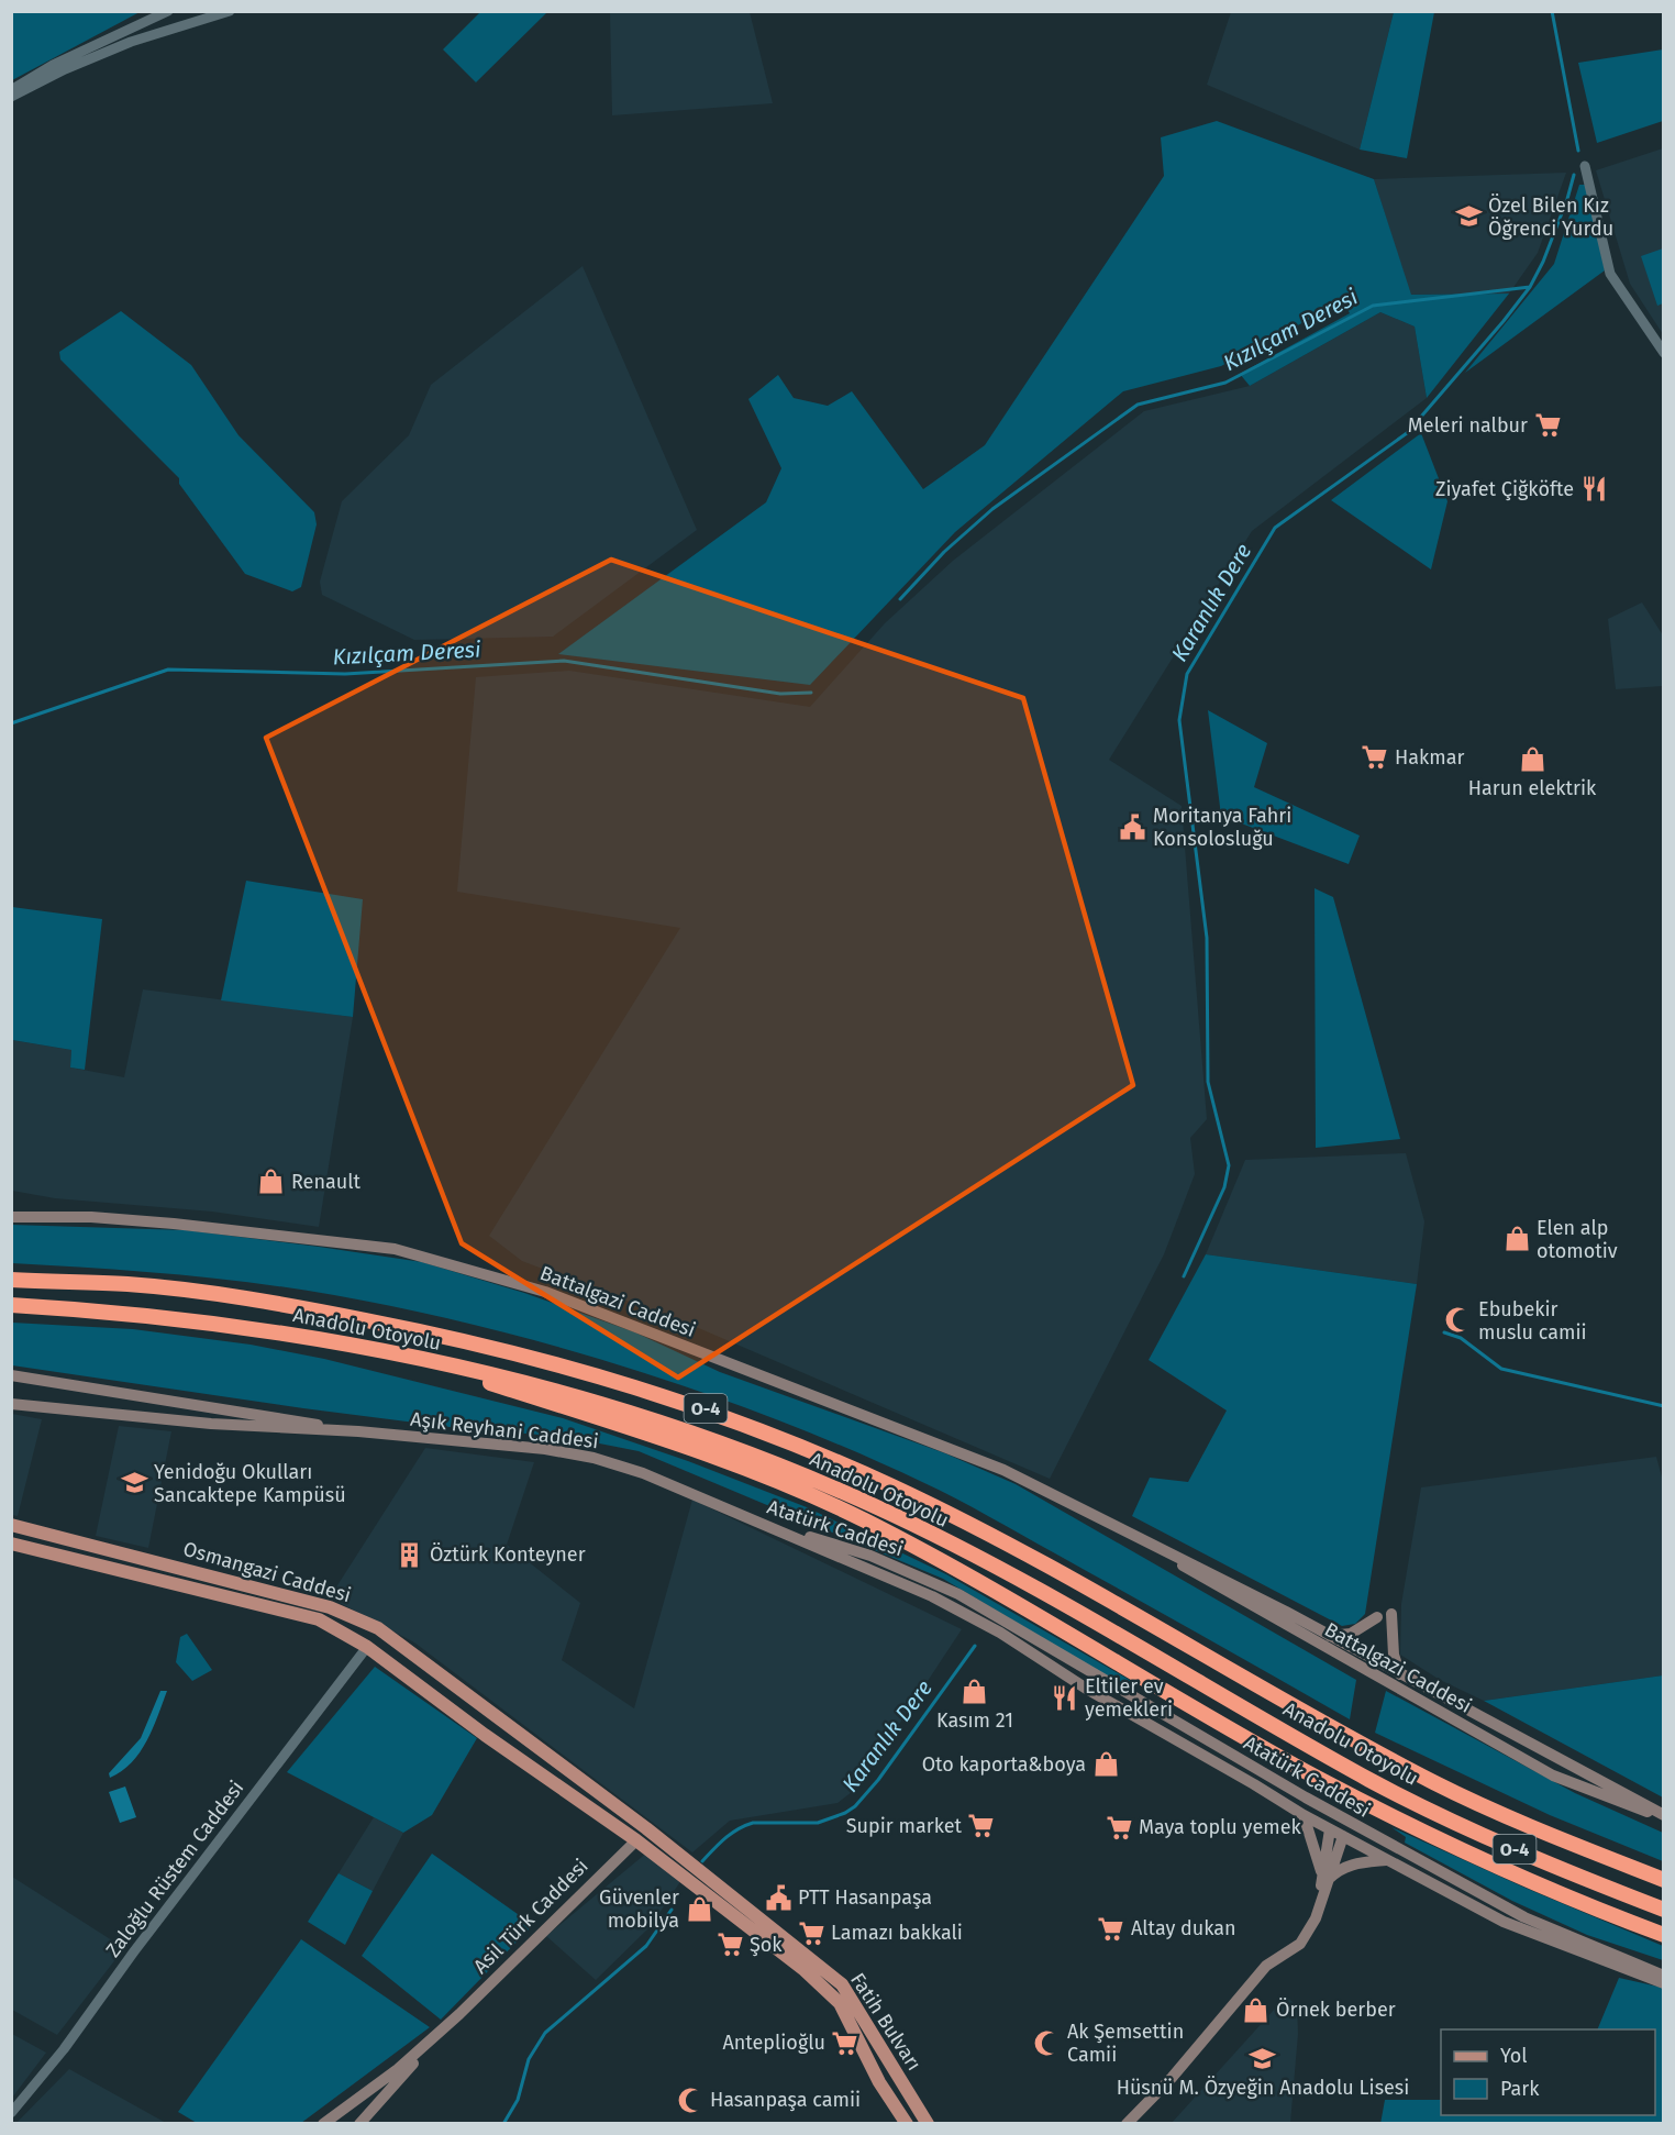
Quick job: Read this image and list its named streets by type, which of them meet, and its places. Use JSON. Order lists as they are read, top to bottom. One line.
{"streets":{"highway":["Anadolu Otoyolu","O-4"],"main road":["Battalgazi Caddesi","Aşık Reyhani Caddesi","Atatürk Caddesi","Osmangazi Caddesi","Asil Türk Caddesi","Fatih Bulvarı"],"street":["Zaloğlu Rüstem Caddesi"]},"crossings":[["Aşık Reyhani Caddesi","Atatürk Caddesi"],["Osmangazi Caddesi","Zaloğlu Rüstem Caddesi"],["Osmangazi Caddesi","Asil Türk Caddesi"],["Osmangazi Caddesi","Fatih Bulvarı"],["Asil Türk Caddesi","Fatih Bulvarı"]],"water":["Kızılçam Deresi","Karanlık Dere"],"places":{"school or university":["Özel Bilen Kız Öğrenci Yurdu","Yenidoğu Okulları Sancaktepe Kampüsü","Hüsnü M. Özyeğin Anadolu Lisesi"],"supermarket":["Meleri nalbur","Hakmar","Supir market","Maya toplu yemek","Altay dukan","Lamazı bakkali","Şok","Anteplioğlu"],"restaurant":["Ziyafet Çiğköfte","Eltiler ev yemekleri"],"shop":["Harun elektrik","Renault","Elen alp otomotiv","Kasım 21","Oto kaporta&boya","Güvenler mobilya","Örnek berber"],"public building":["Moritanya Fahri Konsolosluğu","PTT Hasanpaşa"],"mosque":["Ebubekir muslu camii","Ak Şemsettin Camii","Hasanpaşa camii"],"building":["Öztürk Konteyner"]},"legend":["Yol","Park"]}
